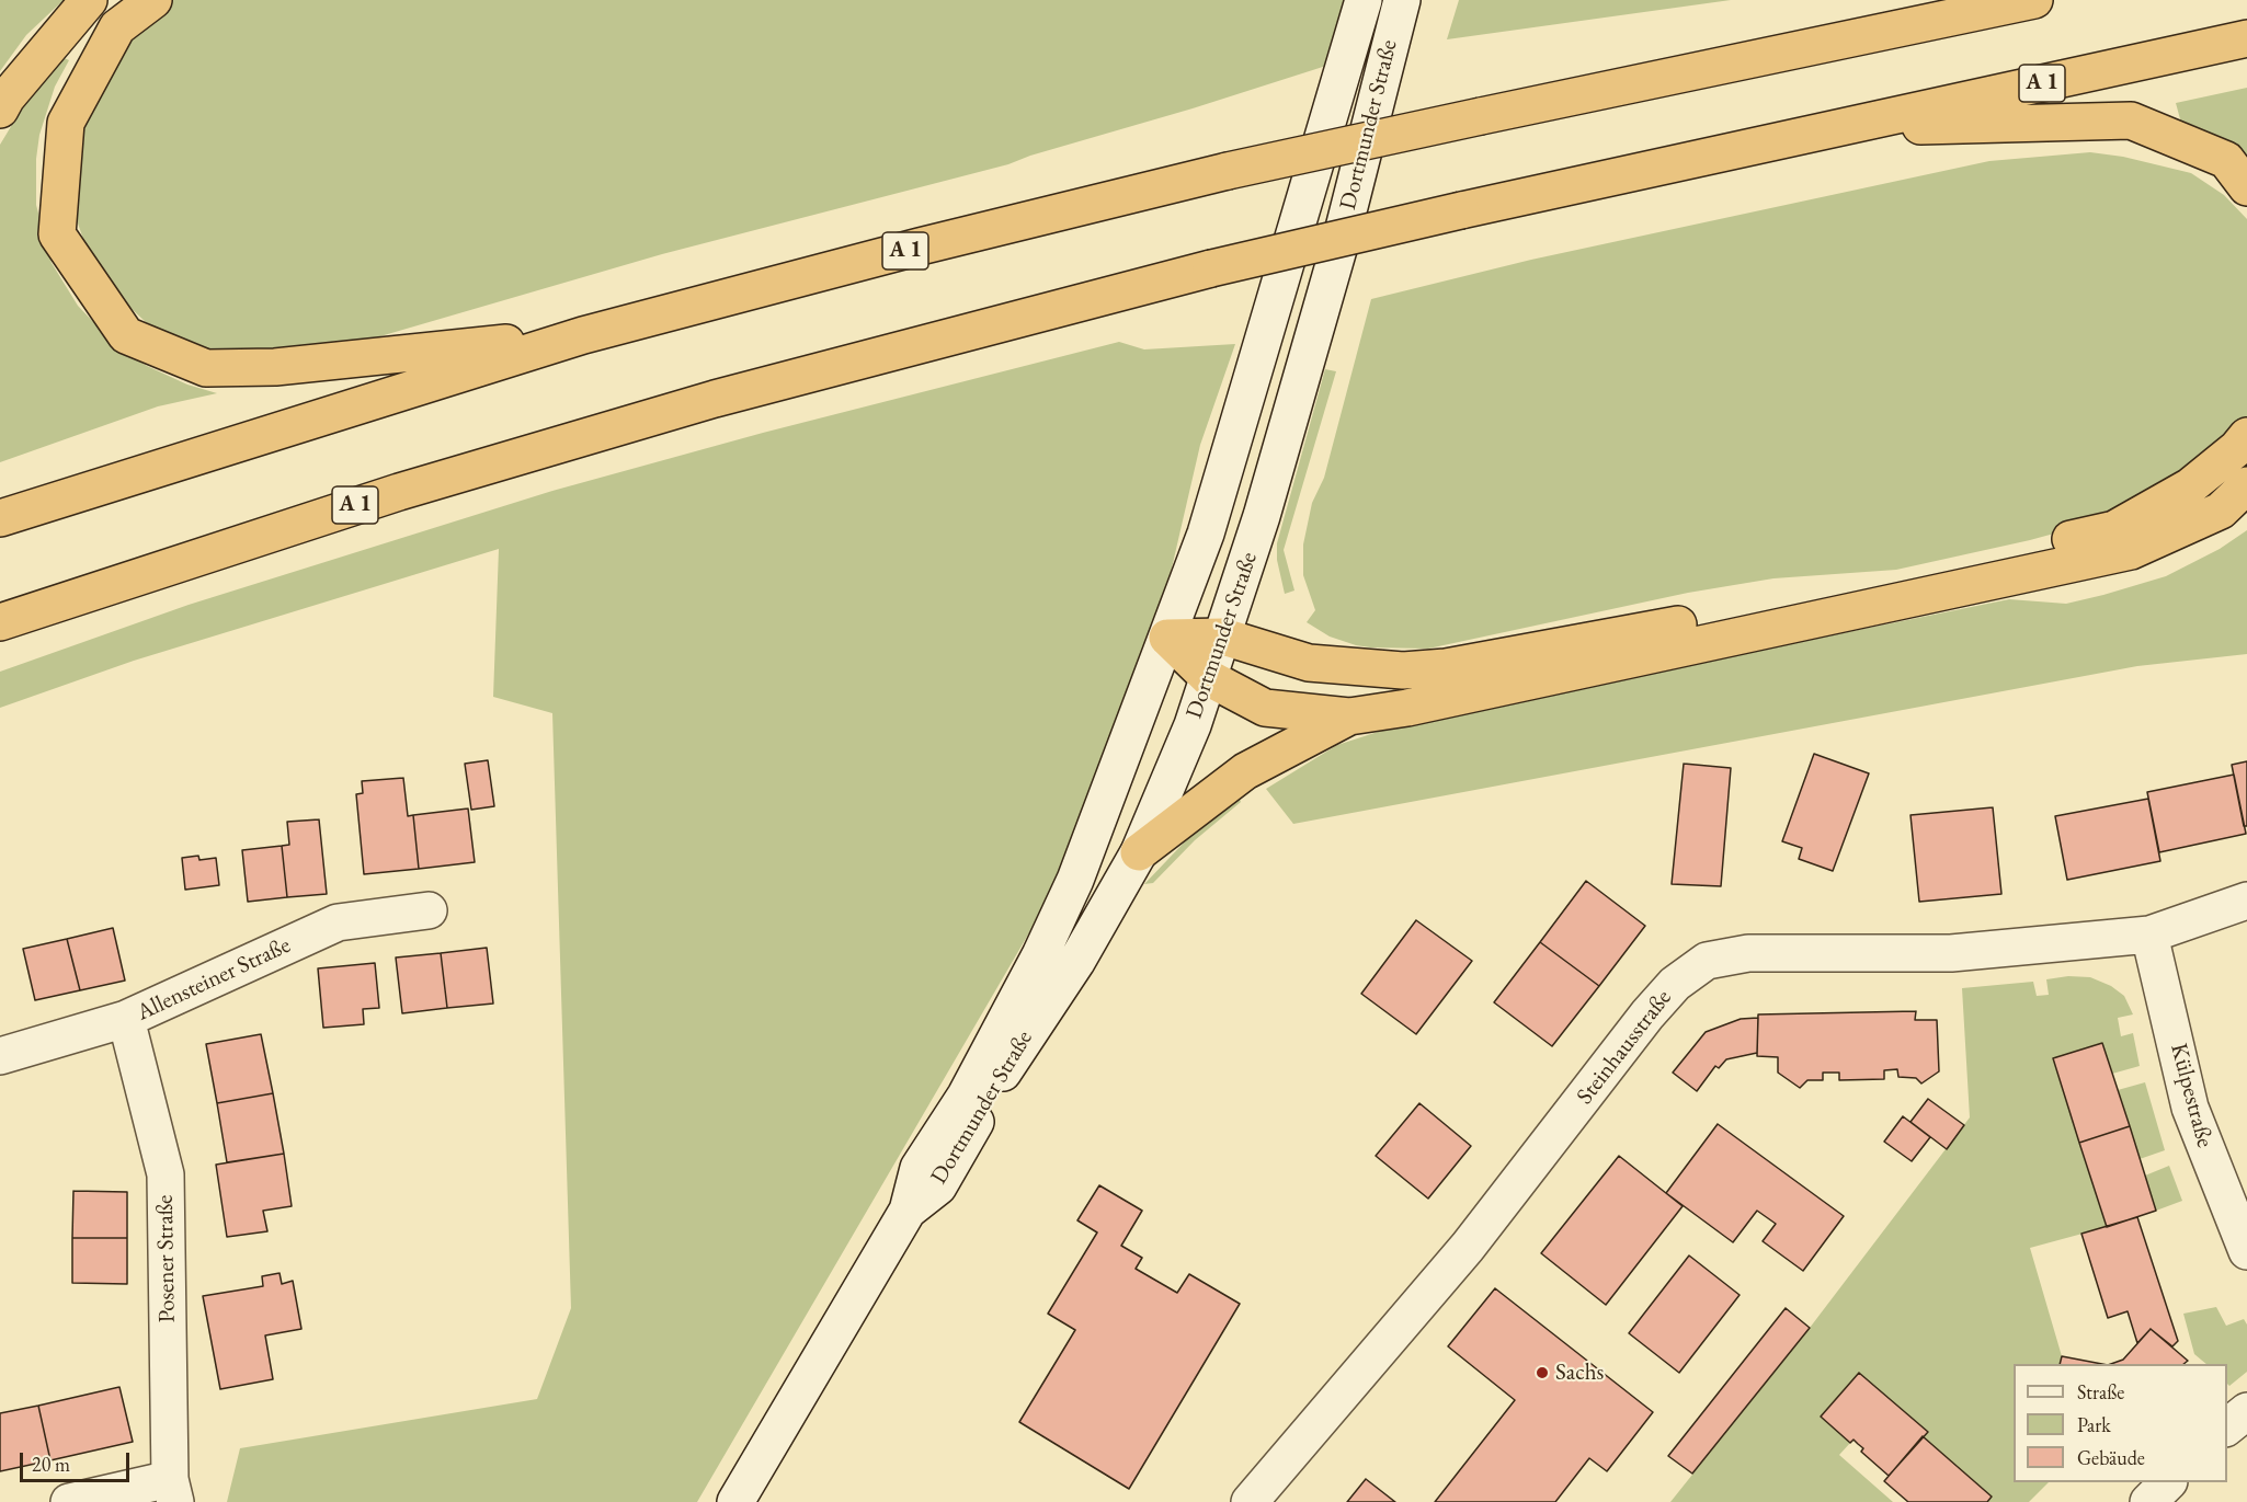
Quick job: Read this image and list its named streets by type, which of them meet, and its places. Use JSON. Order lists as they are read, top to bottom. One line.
{"streets":{"highway":["A 1"],"main road":["Dortmunder Straße","Allensteiner Straße","Steinhausstraße","Külpestraße","Posener Straße"]},"crossings":[["Allensteiner Straße","Posener Straße"],["Steinhausstraße","Külpestraße"]],"places":["Sachs"],"legend":["Straße","Park","Gebäude"],"scale_bar":"20 m"}
